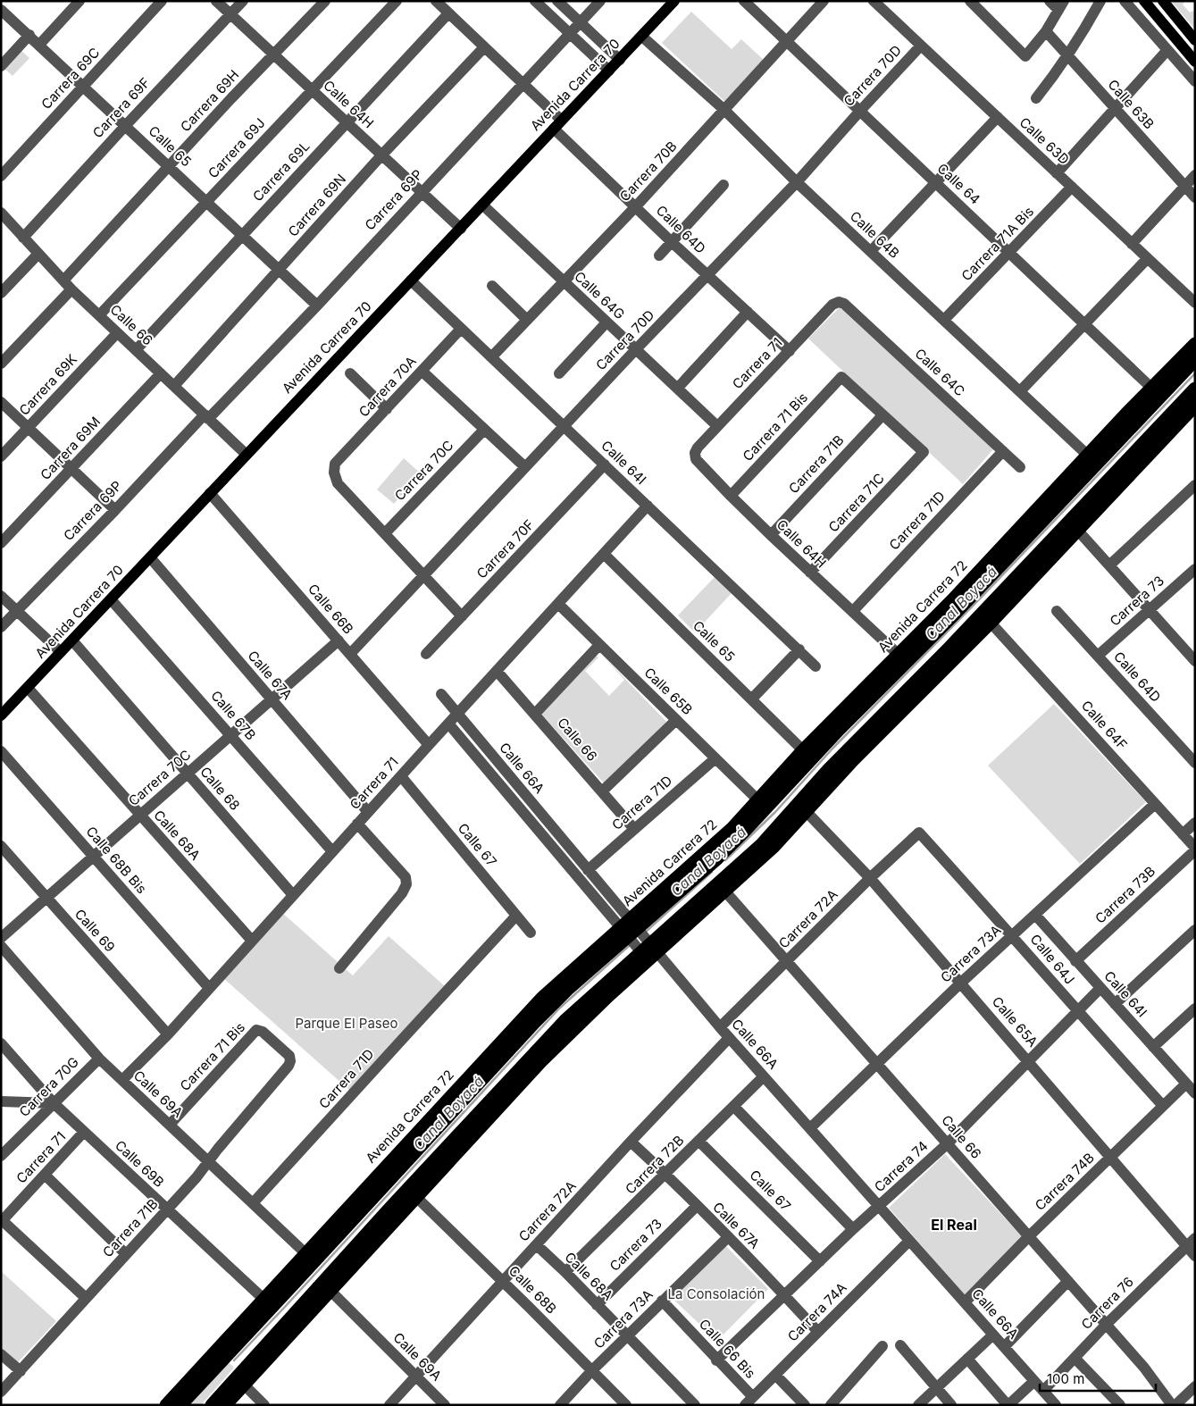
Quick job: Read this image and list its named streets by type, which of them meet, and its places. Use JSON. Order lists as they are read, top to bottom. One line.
{"streets":{"highway":["Avenida Carrera 72"],"main road":["Avenida Carrera 70"],"street":["Carrera 70D","Carrera 69C","Carrera 69H","Calle 64H","Calle 63B","Carrera 69F","Calle 63D","Calle 65","Carrera 69J","Carrera 69L","Carrera 70B","Calle 64","Carrera 69P","Carrera 69N","Calle 64D","Calle 64B","Carrera 71A Bis","Calle 64G","Calle 66","Carrera 71","Calle 64C","Carrera 69K","Carrera 70A","Carrera 71 Bis","Carrera 69M","Calle 64I","Carrera 71B","Carrera 70C","Carrera 71C","Carrera 71D","Carrera 70F","Carrera 73","Calle 66B","Calle 67A","Calle 65B","Calle 67B","Calle 64F","Calle 66A","Calle 68","Calle 68A","Calle 67","Calle 68B Bis","Carrera 73B","Carrera 72A","Calle 69","Carrera 73A","Calle 64J","Calle 65A","Carrera 70G","Calle 69A","Calle 69B","Carrera 72B","Carrera 74","Carrera 74B","Calle 68B","Carrera 76","Carrera 74A","Calle 66 Bis"]},"crossings":[["Carrera 70D","Calle 63D"],["Carrera 70D","Calle 64"],["Carrera 70D","Calle 64D"],["Carrera 70D","Calle 64B"],["Carrera 70D","Calle 64G"],["Carrera 70D","Calle 64I"],["Carrera 70D","Calle 66B"],["Carrera 69C","Calle 65"],["Avenida Carrera 70","Calle 64H"],["Avenida Carrera 70","Calle 64D"],["Avenida Carrera 70","Calle 64B"],["Avenida Carrera 70","Calle 64G"],["Avenida Carrera 70","Calle 66"],["Avenida Carrera 70","Calle 64I"],["Avenida Carrera 70","Calle 66B"],["Avenida Carrera 70","Calle 67A"],["Avenida Carrera 70","Calle 67B"],["Avenida Carrera 70","Calle 68"],["Avenida Carrera 70","Calle 68A"],["Carrera 69H","Calle 64H"],["Carrera 69H","Calle 65"],["Carrera 69H","Calle 66"],["Calle 64H","Carrera 69F"],["Calle 64H","Carrera 69J"],["Calle 64H","Carrera 69L"],["Calle 64H","Carrera 69P"],["Calle 64H","Carrera 69N"],["Calle 64H","Carrera 71"],["Calle 64H","Carrera 71 Bis"],["Calle 64H","Carrera 71B"],["Calle 64H","Carrera 71C"],["Calle 64H","Carrera 71D"],["Calle 64H","Avenida Carrera 72"],["Carrera 69F","Calle 65"],["Carrera 69F","Calle 66"],["Calle 63D","Carrera 71A Bis"],["Calle 65","Carrera 69J"],["Calle 65","Carrera 69L"],["Calle 65","Carrera 69P"],["Calle 65","Carrera 69N"],["Calle 65","Carrera 71"],["Calle 65","Avenida Carrera 72"],["Carrera 69J","Calle 66"],["Carrera 69L","Calle 64D"],["Carrera 69L","Calle 66"],["Carrera 70B","Calle 64"],["Carrera 70B","Calle 64D"],["Carrera 70B","Calle 64B"],["Carrera 70B","Calle 64G"],["Carrera 70B","Calle 64I"],["Calle 64","Carrera 71A Bis"],["Calle 64","Avenida Carrera 72"],["Carrera 69P","Calle 64D"],["Carrera 69P","Calle 66"],["Carrera 69N","Calle 64D"],["Carrera 69N","Calle 66"],["Calle 64D","Carrera 71"],["Calle 64D","Carrera 73"],["Calle 64B","Carrera 71A Bis"],["Calle 64B","Avenida Carrera 72"],["Calle 64G","Carrera 71"],["Calle 66","Carrera 71"],["Calle 66","Carrera 69K"],["Calle 66","Carrera 69M"],["Calle 66","Carrera 71D"],["Calle 66","Avenida Carrera 72"],["Calle 66","Carrera 72A"],["Calle 66","Carrera 73A"],["Calle 66","Carrera 74"],["Calle 66","Carrera 74B"],["Calle 66","Carrera 76"],["Carrera 71","Calle 64C"],["Carrera 71","Calle 64I"],["Carrera 71","Calle 66B"],["Carrera 71","Calle 67A"],["Carrera 71","Calle 65B"],["Carrera 71","Calle 67B"],["Carrera 71","Calle 66A"],["Carrera 71","Calle 68"],["Carrera 71","Calle 68A"],["Carrera 71","Calle 67"],["Carrera 71","Calle 68B Bis"],["Carrera 71","Calle 69"],["Carrera 71","Calle 69A"],["Carrera 71","Calle 69B"],["Calle 64C","Carrera 71D"],["Carrera 70A","Calle 64I"],["Carrera 70A","Carrera 70C"],["Carrera 71 Bis","Carrera 71B"],["Carrera 71 Bis","Carrera 71C"],["Carrera 71 Bis","Calle 69A"],["Calle 64I","Carrera 70F"],["Calle 64I","Carrera 73B"],["Calle 64I","Carrera 73A"],["Calle 64I","Carrera 74"],["Calle 64I","Carrera 74B"],["Carrera 71B","Carrera 71C"],["Carrera 71B","Calle 69A"],["Carrera 71B","Calle 69B"],["Carrera 70C","Calle 66B"],["Carrera 70C","Calle 67A"],["Carrera 70C","Calle 67B"],["Carrera 70C","Calle 68"],["Carrera 70C","Calle 68A"],["Carrera 70C","Calle 68B Bis"],["Carrera 70C","Calle 69"],["Carrera 71D","Calle 65B"],["Carrera 71D","Calle 66A"],["Carrera 71D","Calle 67"],["Carrera 71D","Calle 69A"],["Carrera 73","Calle 67A"],["Carrera 73","Calle 68A"],["Avenida Carrera 72","Calle 65B"],["Avenida Carrera 72","Calle 64F"],["Avenida Carrera 72","Calle 66A"],["Avenida Carrera 72","Calle 65A"],["Avenida Carrera 72","Calle 69A"],["Avenida Carrera 72","Calle 69B"],["Avenida Carrera 72","Calle 68B"],["Calle 67A","Carrera 72A"],["Calle 67A","Carrera 73A"],["Calle 67A","Carrera 72B"],["Calle 67A","Carrera 74"],["Calle 67A","Carrera 74A"],["Calle 64F","Carrera 73B"],["Calle 64F","Carrera 73A"],["Calle 66A","Carrera 72A"],["Calle 66A","Carrera 73A"],["Calle 66A","Carrera 72B"],["Calle 66A","Carrera 74"],["Calle 66A","Carrera 74B"],["Calle 66A","Carrera 76"],["Calle 66A","Carrera 74A"],["Calle 68A","Carrera 72A"],["Calle 68A","Carrera 73A"],["Calle 68A","Carrera 72B"],["Calle 67","Carrera 72B"],["Calle 67","Carrera 74"],["Carrera 72A","Calle 64J"],["Carrera 72A","Calle 65A"],["Carrera 72A","Calle 69A"],["Carrera 72A","Calle 68B"],["Carrera 73A","Calle 64J"],["Carrera 73A","Calle 65A"],["Carrera 73A","Calle 68B"],["Carrera 73A","Calle 66 Bis"],["Calle 64J","Carrera 74"],["Calle 64J","Carrera 74B"],["Calle 65A","Carrera 74"],["Calle 65A","Carrera 74B"],["Calle 65A","Carrera 76"],["Carrera 70G","Calle 69A"],["Carrera 70G","Calle 69B"],["Carrera 74","Calle 66 Bis"],["Carrera 74A","Calle 66 Bis"]],"districts":["El Real"],"water":["Canal Boyacá"],"parks":["Parque El Paseo","La Consolación"],"scale_bar":"100 m"}
